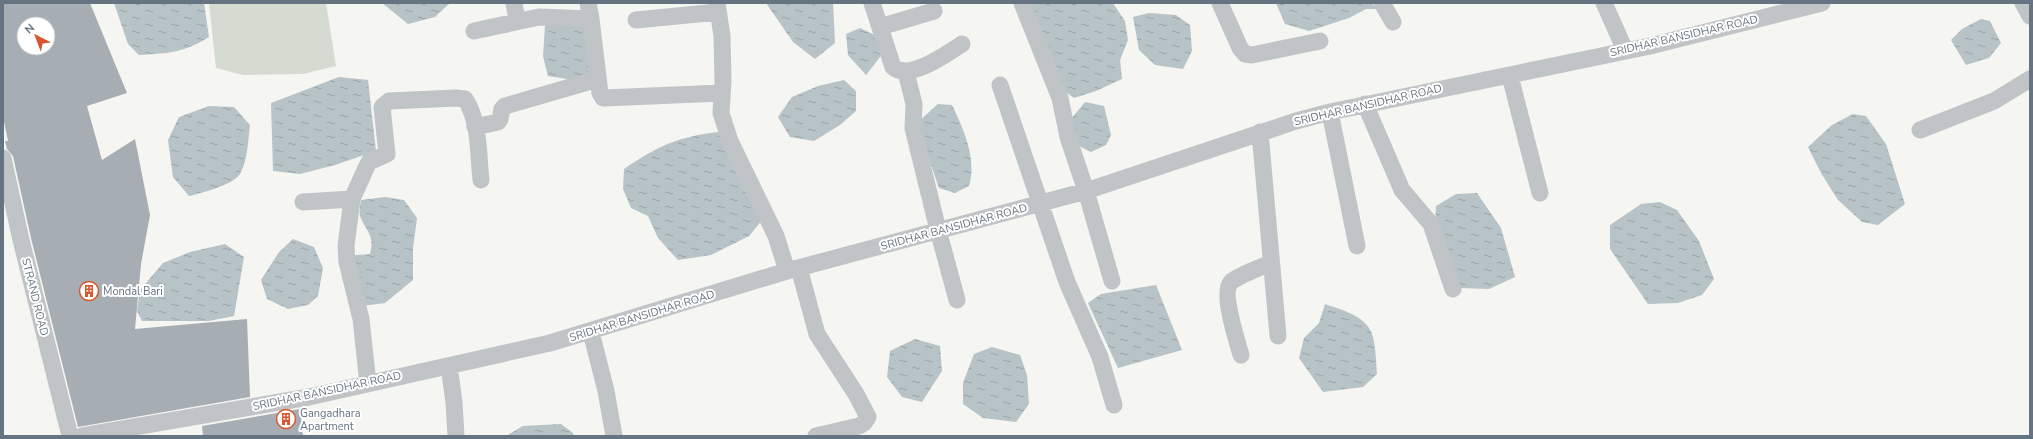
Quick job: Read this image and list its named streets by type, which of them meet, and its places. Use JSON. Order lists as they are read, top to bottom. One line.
{"streets":{"street":["SRIDHAR BANSIDHAR ROAD","STRAND ROAD"]},"places":{"building":["Mondal Bari","Gangadhara Apartment"]},"north":"top left"}
